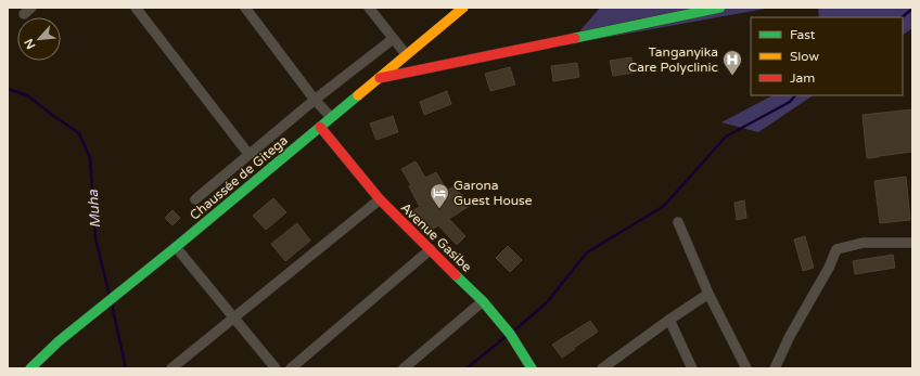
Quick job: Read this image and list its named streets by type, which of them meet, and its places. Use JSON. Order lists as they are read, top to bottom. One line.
{"streets":{"street":["Chaussée de Gitega","Avenue Gasibe"]},"crossings":[["Chaussée de Gitega","Avenue Gasibe"]],"water":["Muha"],"places":{"hospital":["Tanganyika Care Polyclinic"],"hotel":["Garona Guest House"]},"legend":["Fast","Slow","Jam"],"north":"bottom left"}
